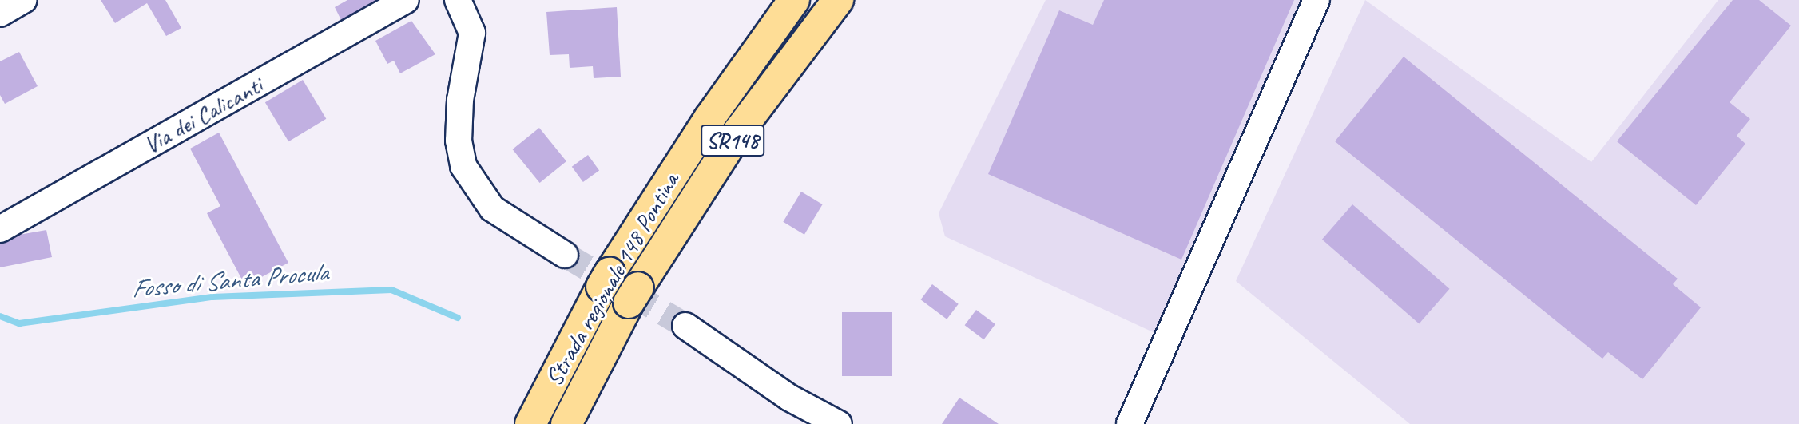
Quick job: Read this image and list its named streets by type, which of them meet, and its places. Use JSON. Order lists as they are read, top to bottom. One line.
{"streets":{"highway":["SR148","Strada regionale 148 Pontina"],"street":["Via dei Calicanti"]},"water":["Fosso di Santa Procula"]}
